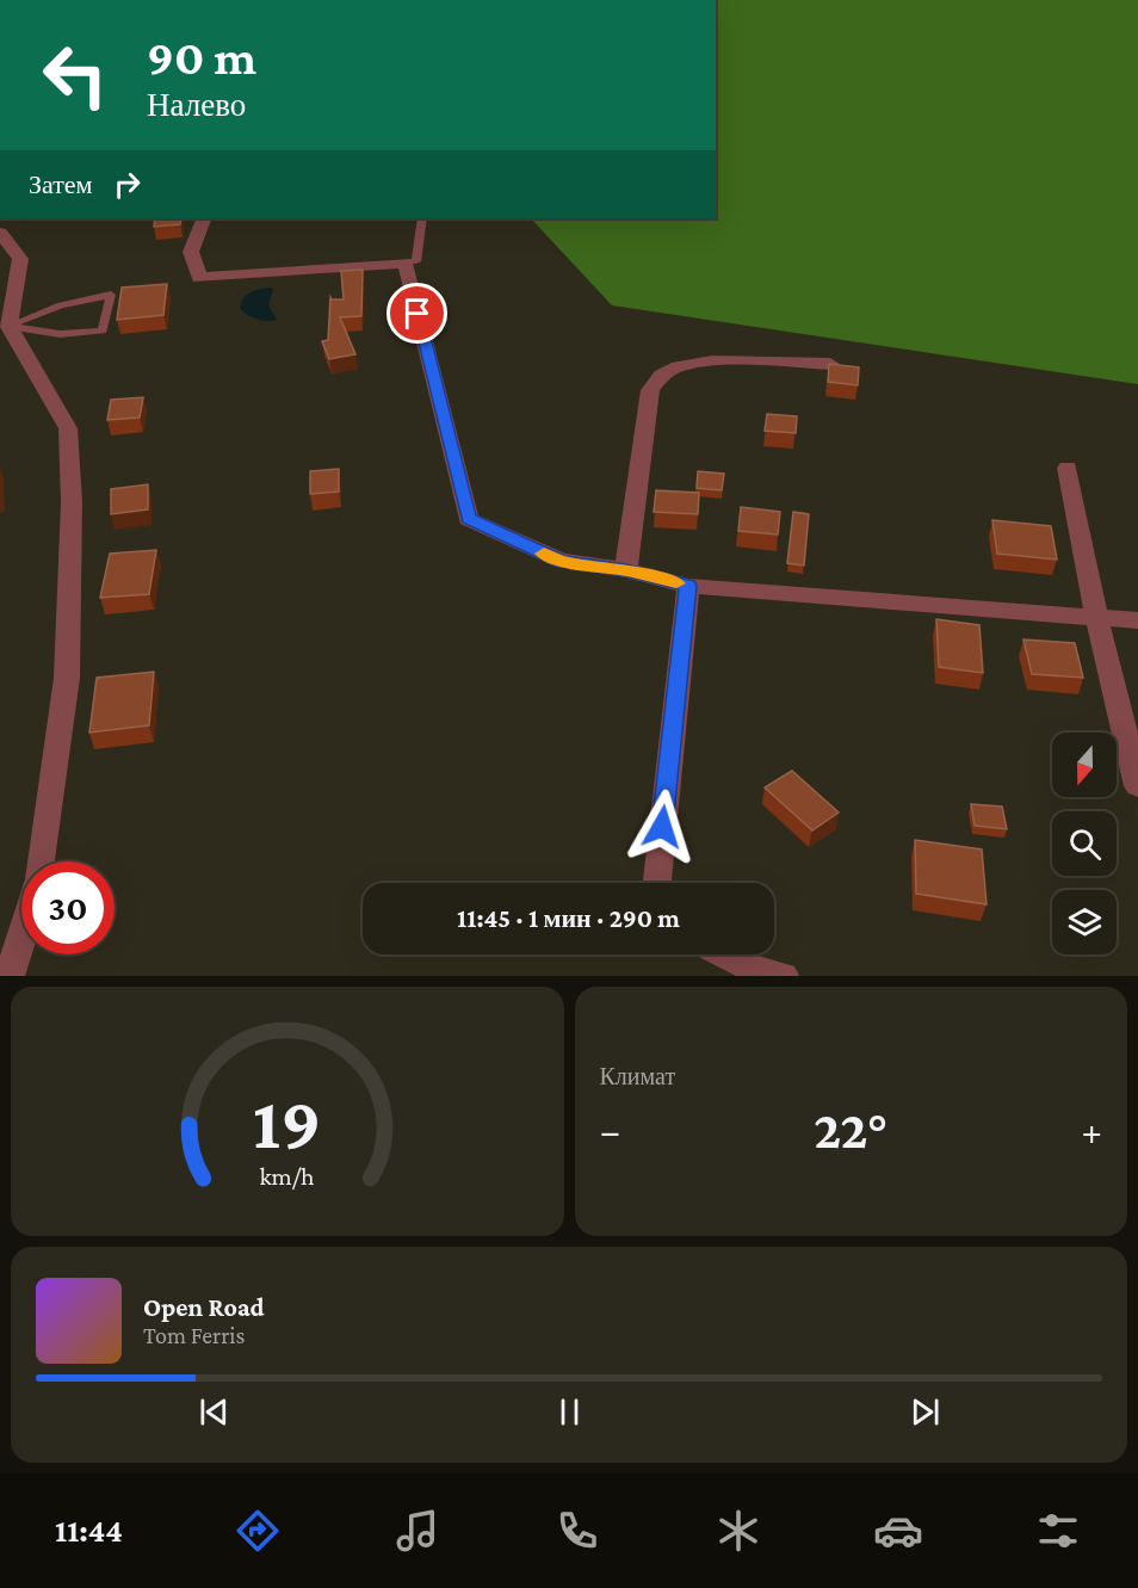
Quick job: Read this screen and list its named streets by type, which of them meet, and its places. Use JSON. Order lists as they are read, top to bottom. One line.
{"north":"bottom","page":{"turn":["90 m","Налево"],"then":"Затем","limit":"30","trip":"11:45 · 1 мин · 290 m","tile":"Климат","heat":["−","22°","+"],"song":["Open Road","Tom Ferris"],"tabs":"11:44","gauge":["19","km/h"]}}
